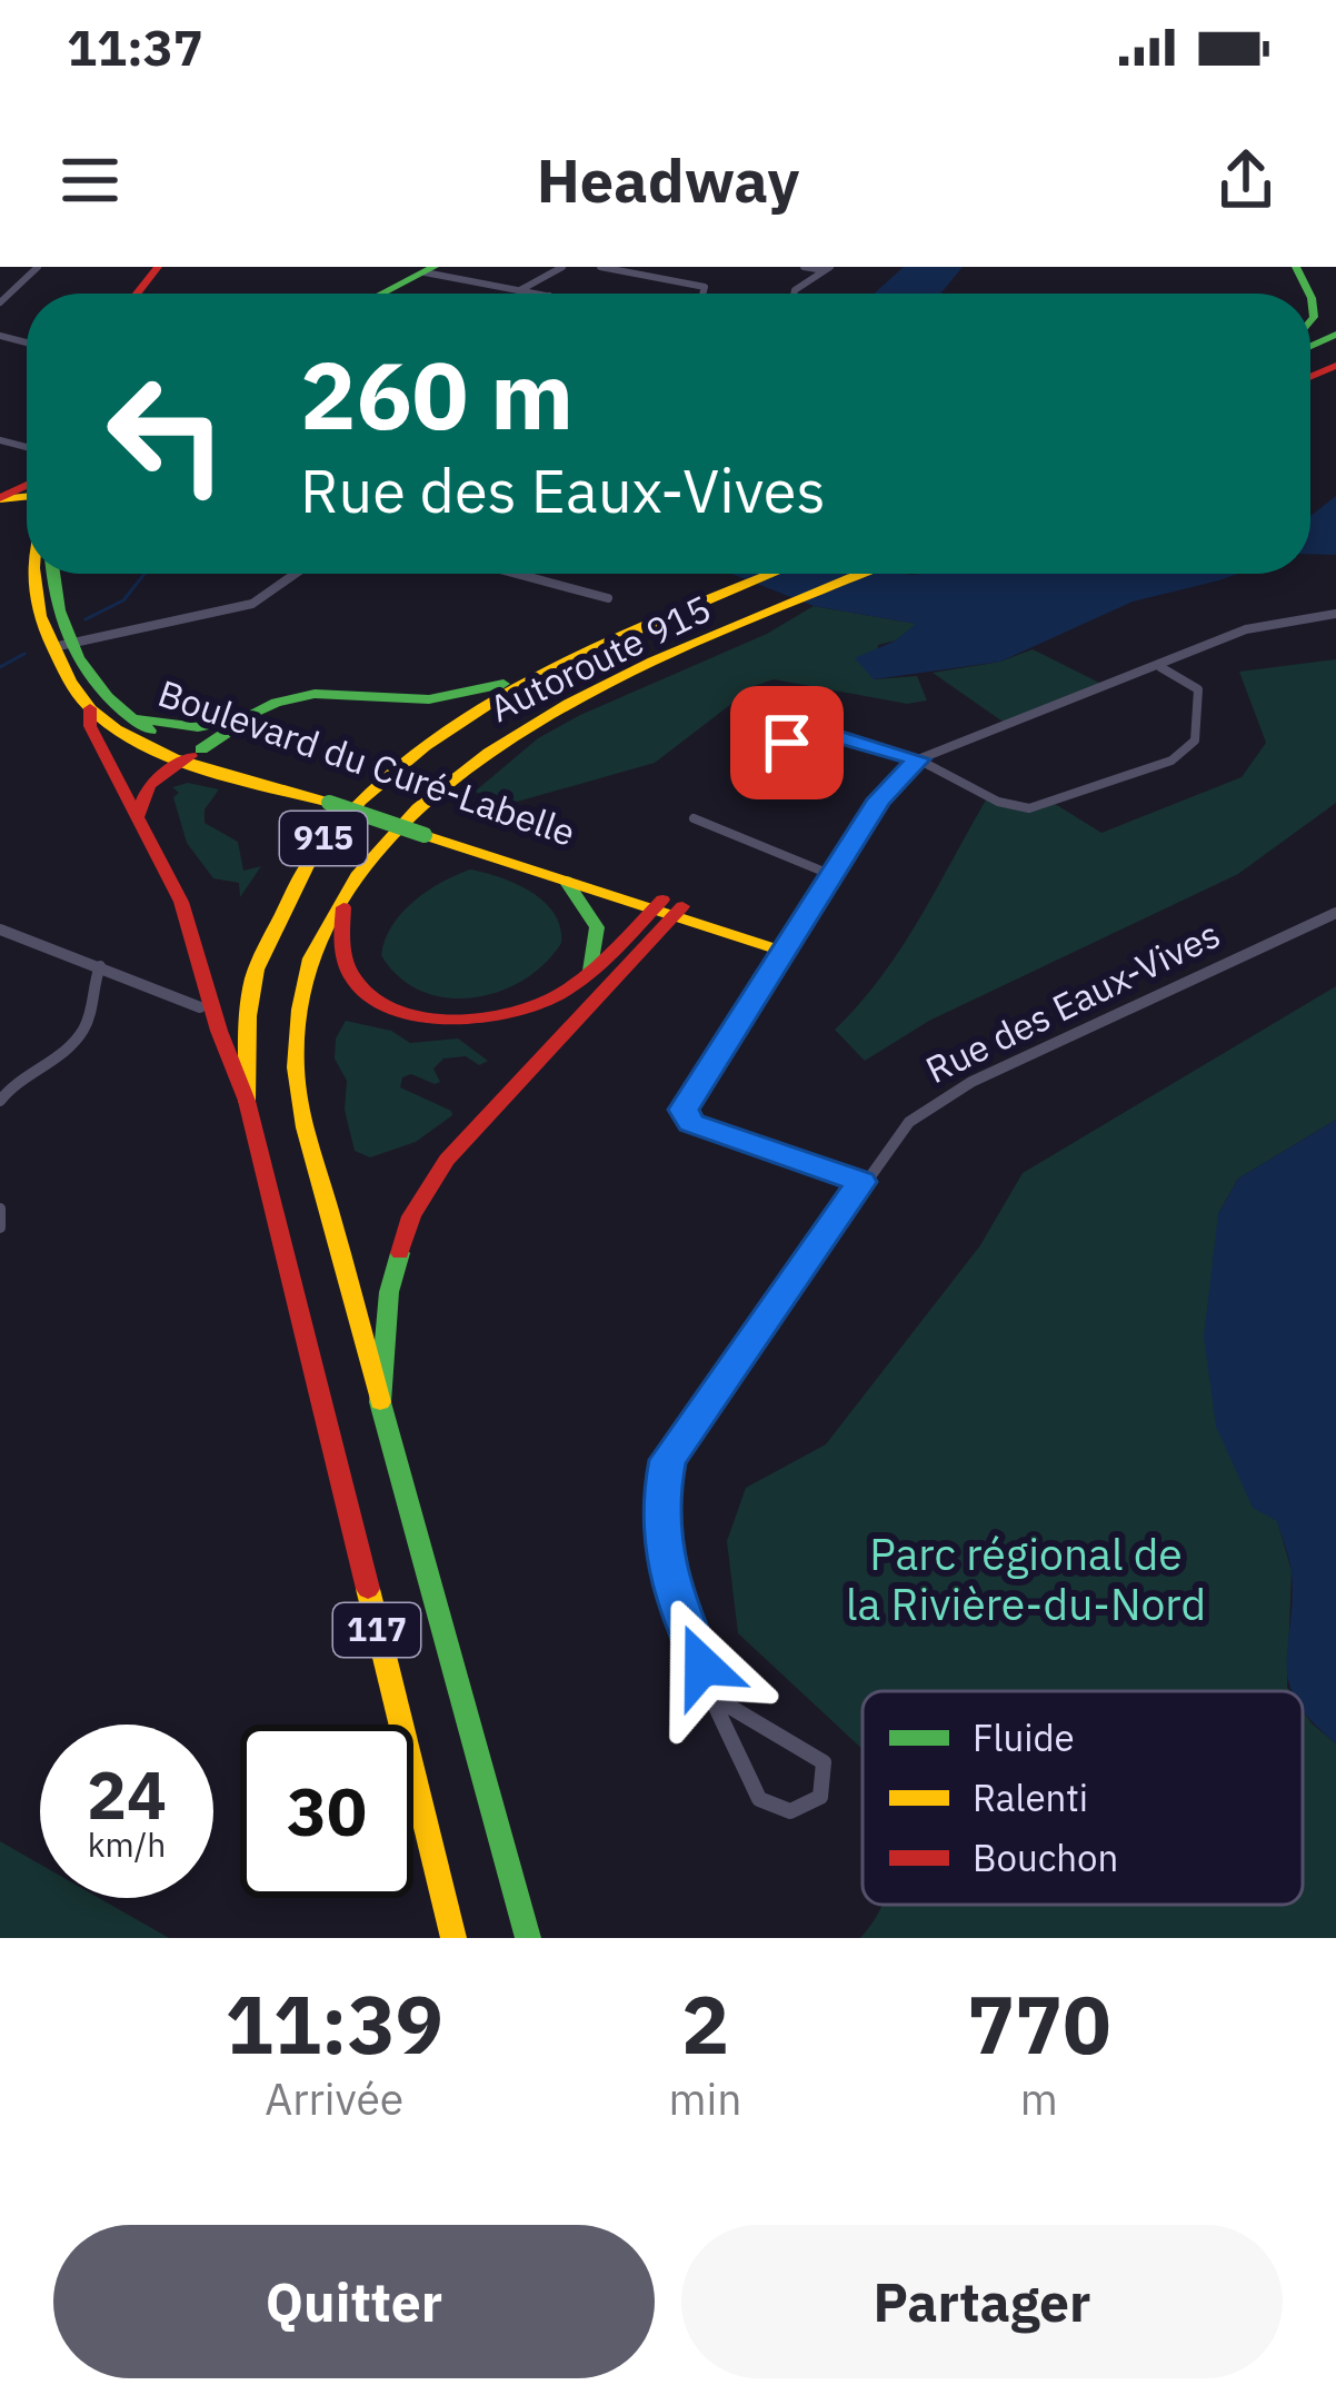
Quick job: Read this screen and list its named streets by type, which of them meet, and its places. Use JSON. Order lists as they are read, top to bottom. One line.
{"streets":{"main road":["Autoroute 915","Boulevard du Curé-Labelle","915","117"],"street":["Rue des Eaux-Vives"]},"crossings":[["Autoroute 915","117"]],"parks":["Parc régional de la Rivière-du-Nord"],"legend":["Fluide","Ralenti","Bouchon"],"page":{"status":"11:37","header":"Headway","turn":["260 m","Rue des Eaux-Vives"],"speed":"24 km/h","limit":"30","eta":["11:39","Arrivée","2","min","770","m"],"buttons":["Quitter","Partager"]}}
